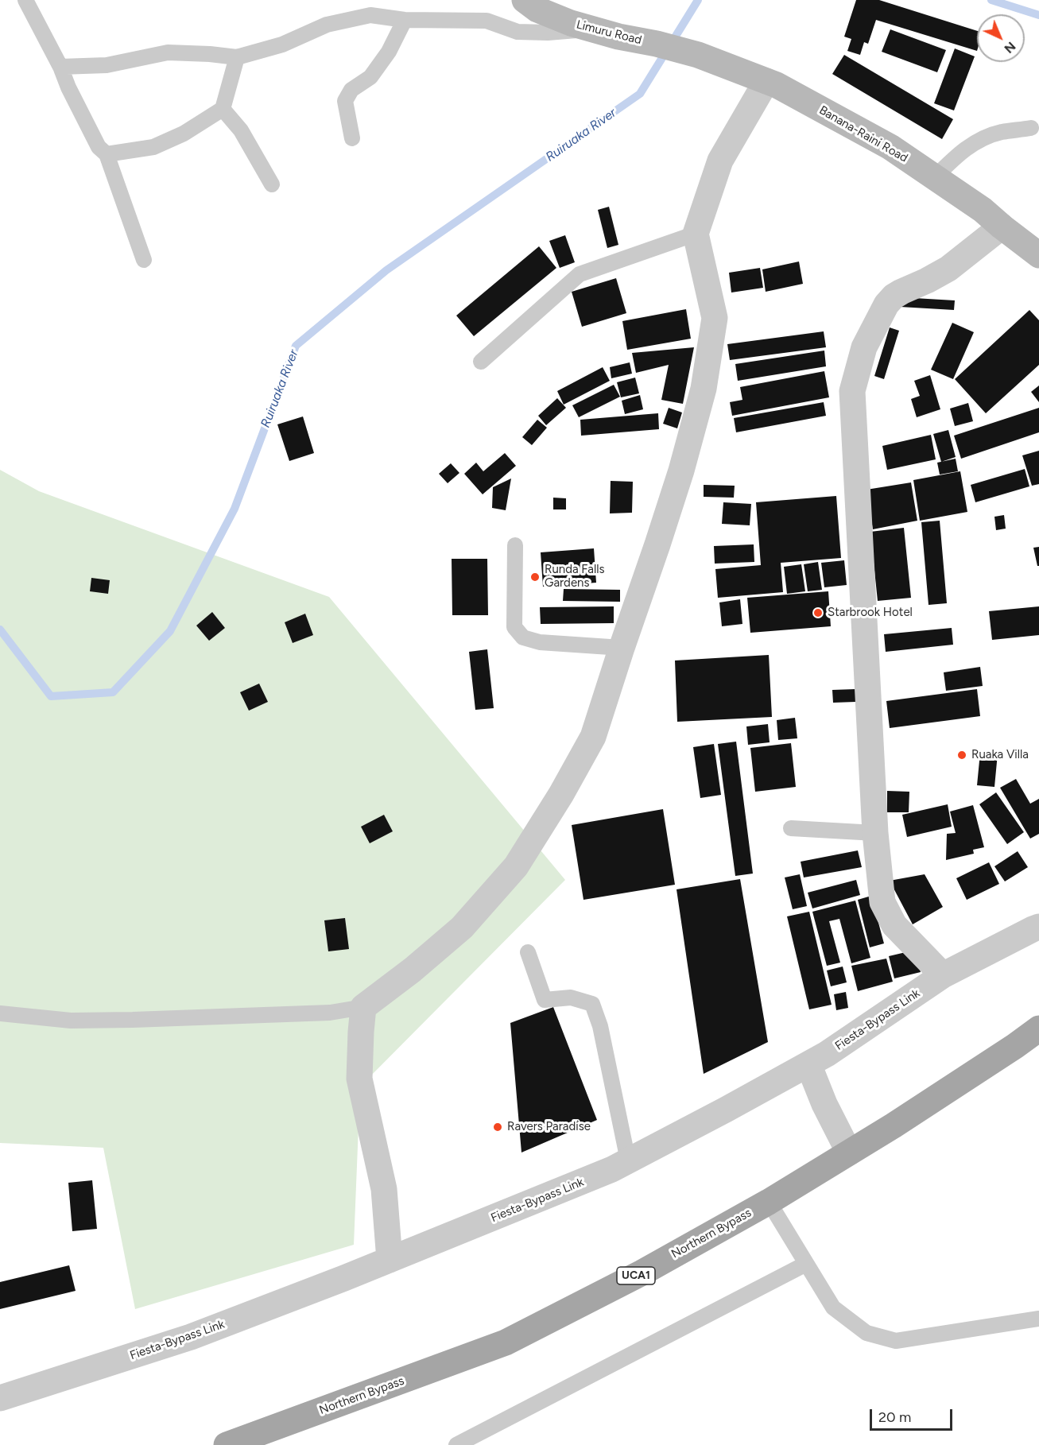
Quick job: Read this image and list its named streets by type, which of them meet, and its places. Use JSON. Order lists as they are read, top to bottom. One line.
{"streets":{"main road":["Limuru Road","Banana-Raini Road","Northern Bypass","UCA1"],"street":["Fiesta-Bypass Link"]},"crossings":[["Limuru Road","Banana-Raini Road"]],"water":["Ruiruaka River"],"places":["Runda Falls Gardens","Starbrook Hotel","Ruaka Villa","Ravers Paradise"],"scale_bar":"20 m","north":"bottom right"}
